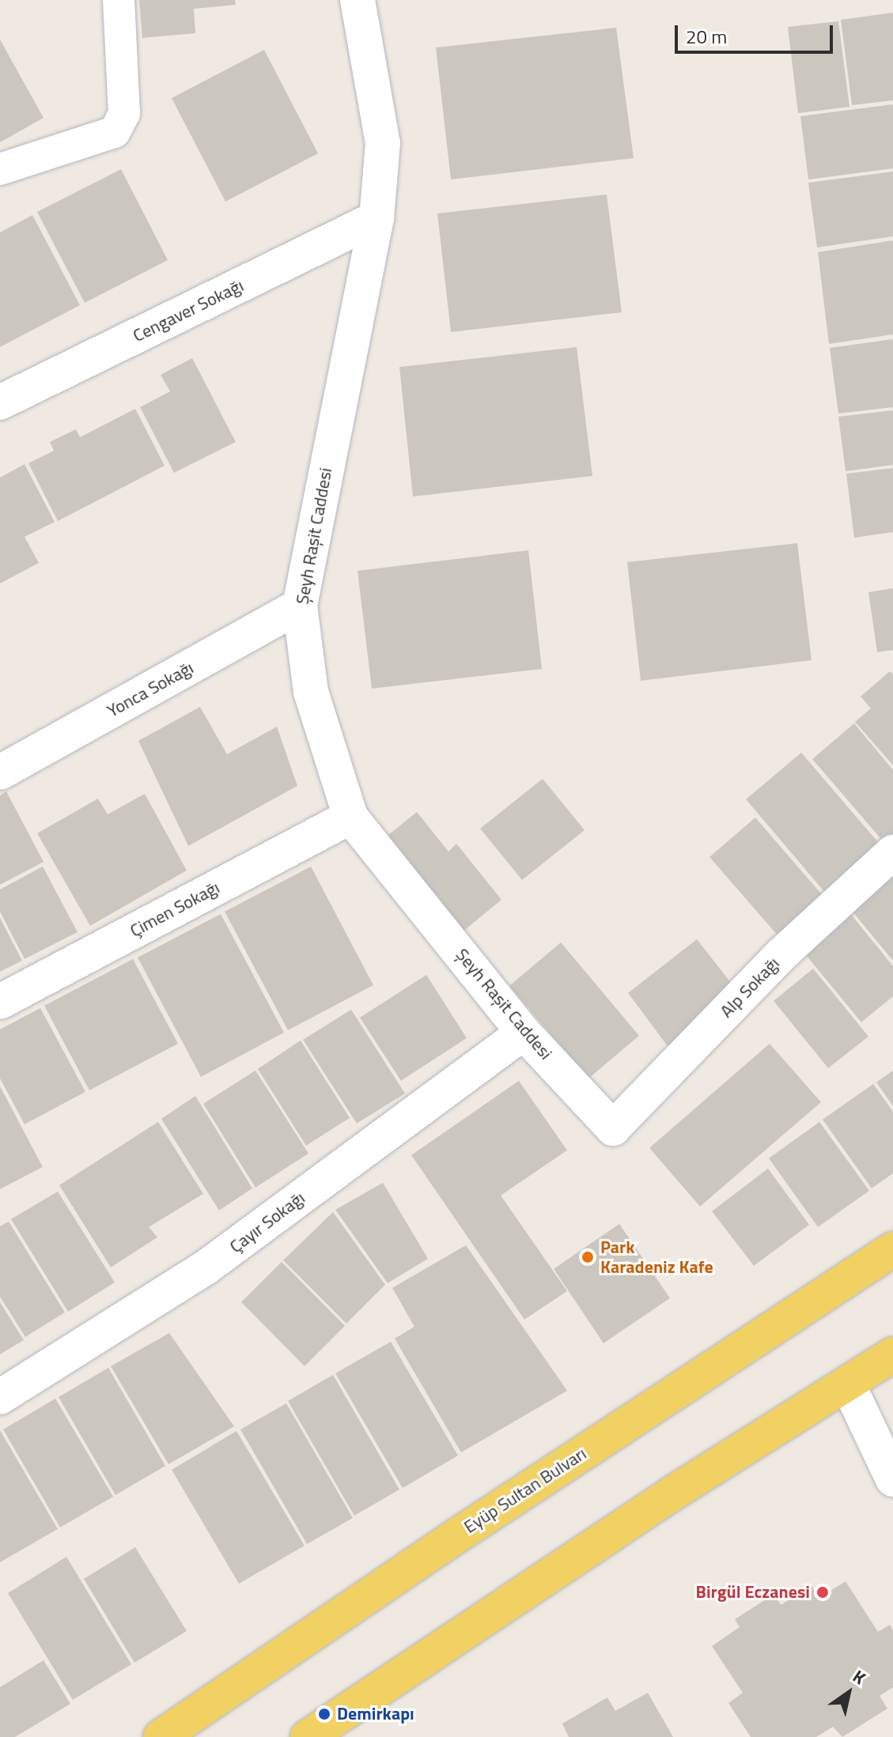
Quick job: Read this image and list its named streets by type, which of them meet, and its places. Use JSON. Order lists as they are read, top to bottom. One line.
{"streets":{"main road":["Eyüp Sultan Bulvarı"],"street":["Cengaver Sokağı","Şeyh Raşit Caddesi","Yonca Sokağı","Çimen Sokağı","Alp Sokağı","Çayır Sokağı"]},"crossings":[["Cengaver Sokağı","Şeyh Raşit Caddesi"],["Şeyh Raşit Caddesi","Yonca Sokağı"],["Şeyh Raşit Caddesi","Çimen Sokağı"],["Şeyh Raşit Caddesi","Alp Sokağı"],["Şeyh Raşit Caddesi","Çayır Sokağı"]],"places":["Park Karadeniz Kafe","Birgül Eczanesi","Demirkapı"],"scale_bar":"20 m","north":"top right"}
